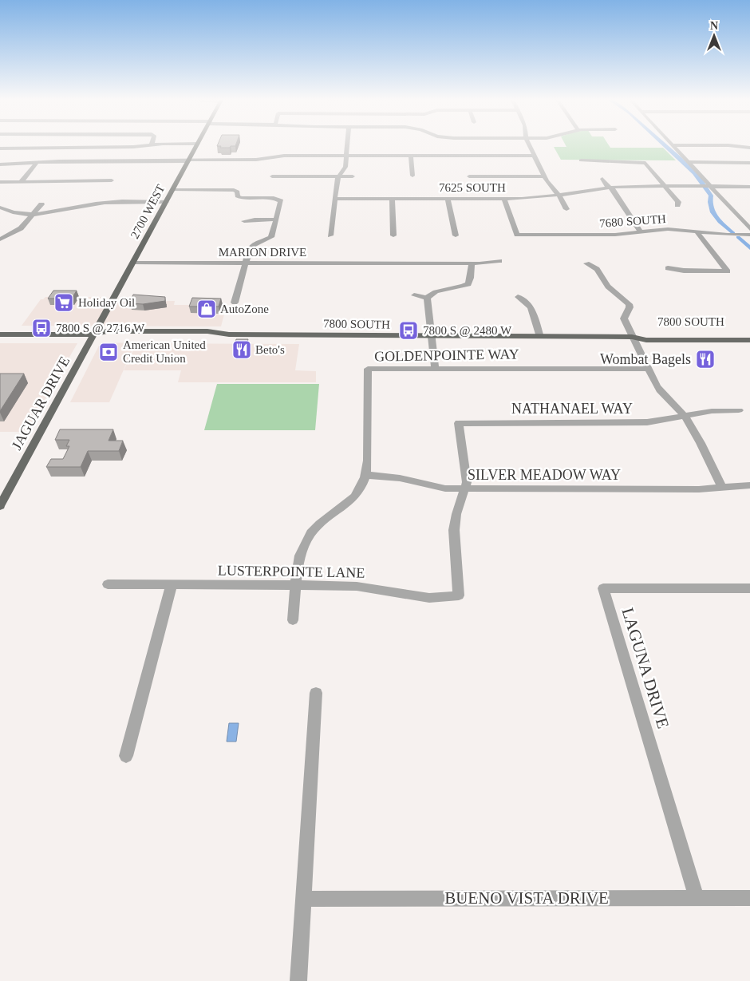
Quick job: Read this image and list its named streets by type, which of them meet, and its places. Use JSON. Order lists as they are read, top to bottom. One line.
{"streets":{"main road":["2700 WEST","7800 SOUTH","JAGUAR DRIVE"],"street":["7625 SOUTH","7680 SOUTH","MARION DRIVE","GOLDENPOINTE WAY","NATHANAEL WAY","SILVER MEADOW WAY","LUSTERPOINTE LANE","LAGUNA DRIVE","BUENO VISTA DRIVE"]},"crossings":[["7625 SOUTH","7680 SOUTH"],["2700 WEST","MARION DRIVE"],["2700 WEST","7800 SOUTH"],["2700 WEST","JAGUAR DRIVE"],["7800 SOUTH","JAGUAR DRIVE"],["GOLDENPOINTE WAY","SILVER MEADOW WAY"],["GOLDENPOINTE WAY","LUSTERPOINTE LANE"],["NATHANAEL WAY","SILVER MEADOW WAY"],["NATHANAEL WAY","LUSTERPOINTE LANE"],["SILVER MEADOW WAY","LUSTERPOINTE LANE"],["LAGUNA DRIVE","BUENO VISTA DRIVE"]],"places":{"supermarket":["Holiday Oil"],"shop":["AutoZone"],"bus stop":["7800 S @ 2716 W","7800 S @ 2480 W"],"restaurant":["Beto's","Wombat Bagels"],"bank":["American United Credit Union"]},"north":"top"}
